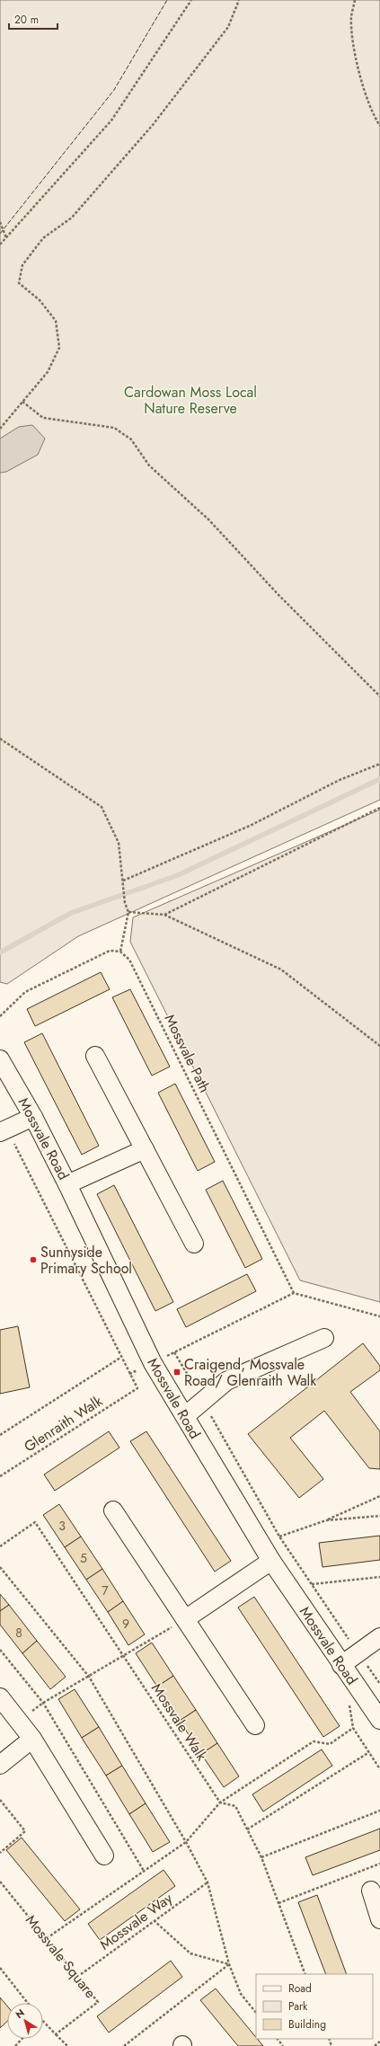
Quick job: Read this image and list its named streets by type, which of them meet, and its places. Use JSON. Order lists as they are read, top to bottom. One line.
{"streets":{"street":["Mossvale Road"],"path":["Mossvale Path","Glenraith Walk","Mossvale Walk","Mossvale Way","Mossvale Square"]},"crossings":[["Mossvale Way","Mossvale Square"]],"parks":["Cardowan Moss Local Nature Reserve"],"places":{"other":["Sunnyside Primary School"],"transit":["Craigend, Mossvale Road/ Glenraith Walk"]},"house_numbers":["3","5","7","9","8"],"legend":["Road","Park","Building"],"scale_bar":"20 m","north":"top left"}
